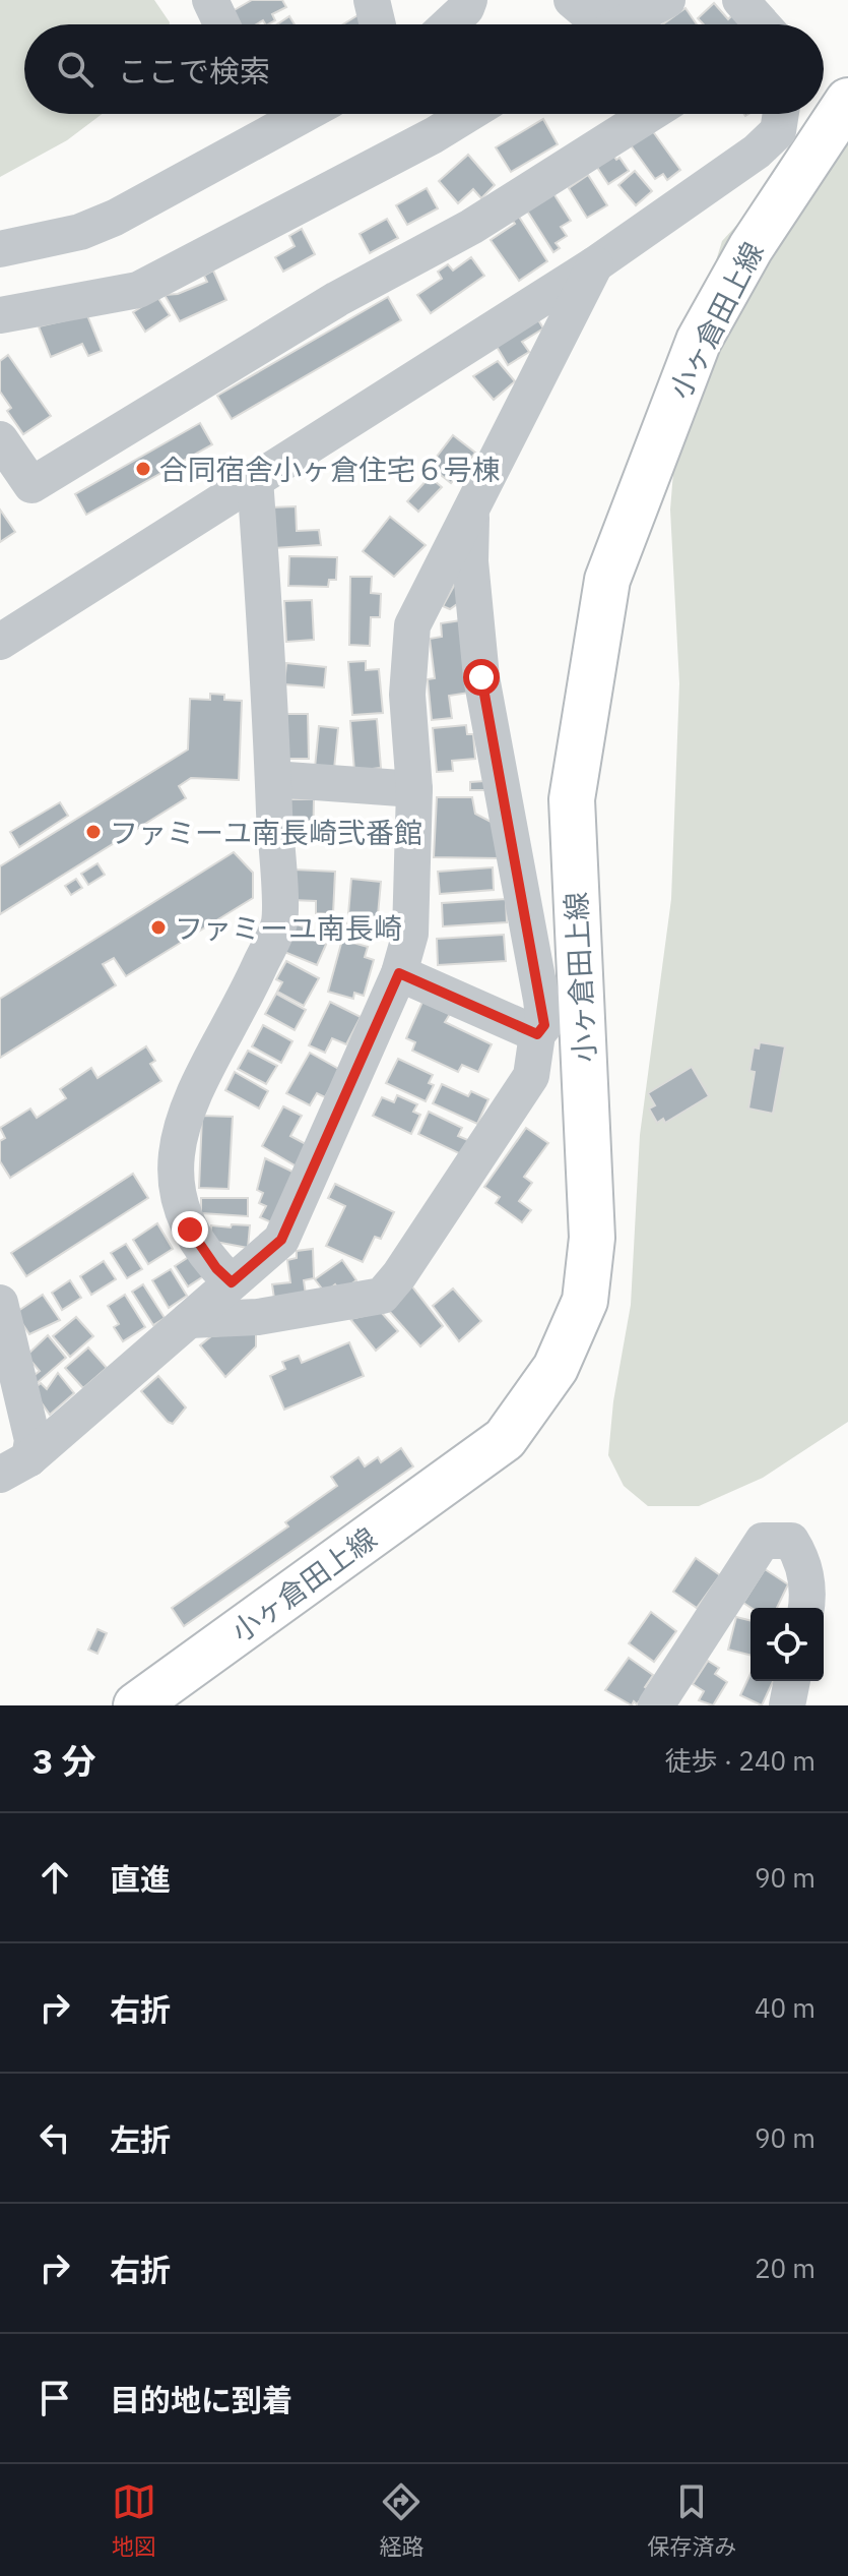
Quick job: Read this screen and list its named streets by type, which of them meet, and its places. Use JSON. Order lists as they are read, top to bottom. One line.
{"streets":{"main road":["小ヶ倉田上線"]},"places":["合同宿舎小ヶ倉住宅６号棟","ファミーユ南長崎弐番館","ファミーユ南長崎"],"page":{"search":"ここで検索","heading":["3 分","徒歩 · 240 m"],"list":[["直進","90 m"],["右折","40 m"],["左折","90 m"],["右折","20 m"],"目的地に到着"],"nav":["地図","経路","保存済み"]}}
